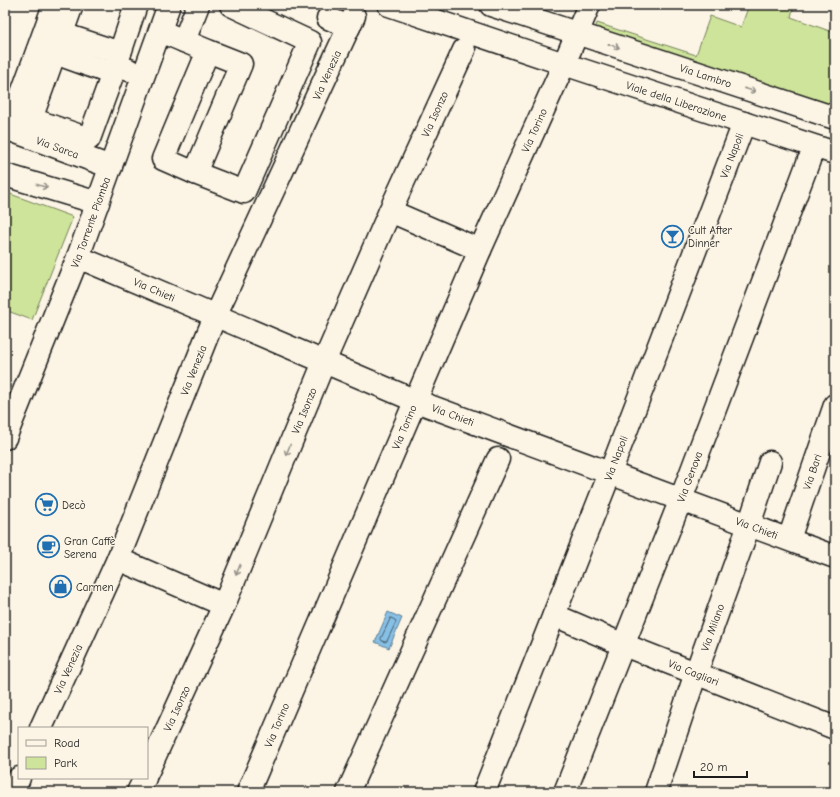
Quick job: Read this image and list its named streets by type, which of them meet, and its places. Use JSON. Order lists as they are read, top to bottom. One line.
{"streets":{"street":["Via Venezia","Via Lambro","Viale della Liberazione","Via Isonzo","Via Torino","Via Sarca","Via Napoli","Via Torrente Piomba","Via Chieti","Via Bari","Via Genova","Via Milano","Via Cagliari"]},"crossings":[["Via Venezia","Via Chieti"],["Viale della Liberazione","Via Torino"],["Viale della Liberazione","Via Napoli"],["Via Isonzo","Via Chieti"],["Via Torino","Via Chieti"],["Via Sarca","Via Torrente Piomba"],["Via Napoli","Via Chieti"],["Via Napoli","Via Cagliari"],["Via Torrente Piomba","Via Chieti"],["Via Chieti","Via Bari"],["Via Chieti","Via Genova"],["Via Chieti","Via Milano"],["Via Genova","Via Cagliari"],["Via Milano","Via Cagliari"]],"one_way":["Via Lambro"],"places":{"bar":["Cult After Dinner"],"supermarket":["Decò"],"cafe":["Gran Caffè Serena"],"shop":["Carmen"]},"legend":["Road","Park"],"scale_bar":"20 m"}
